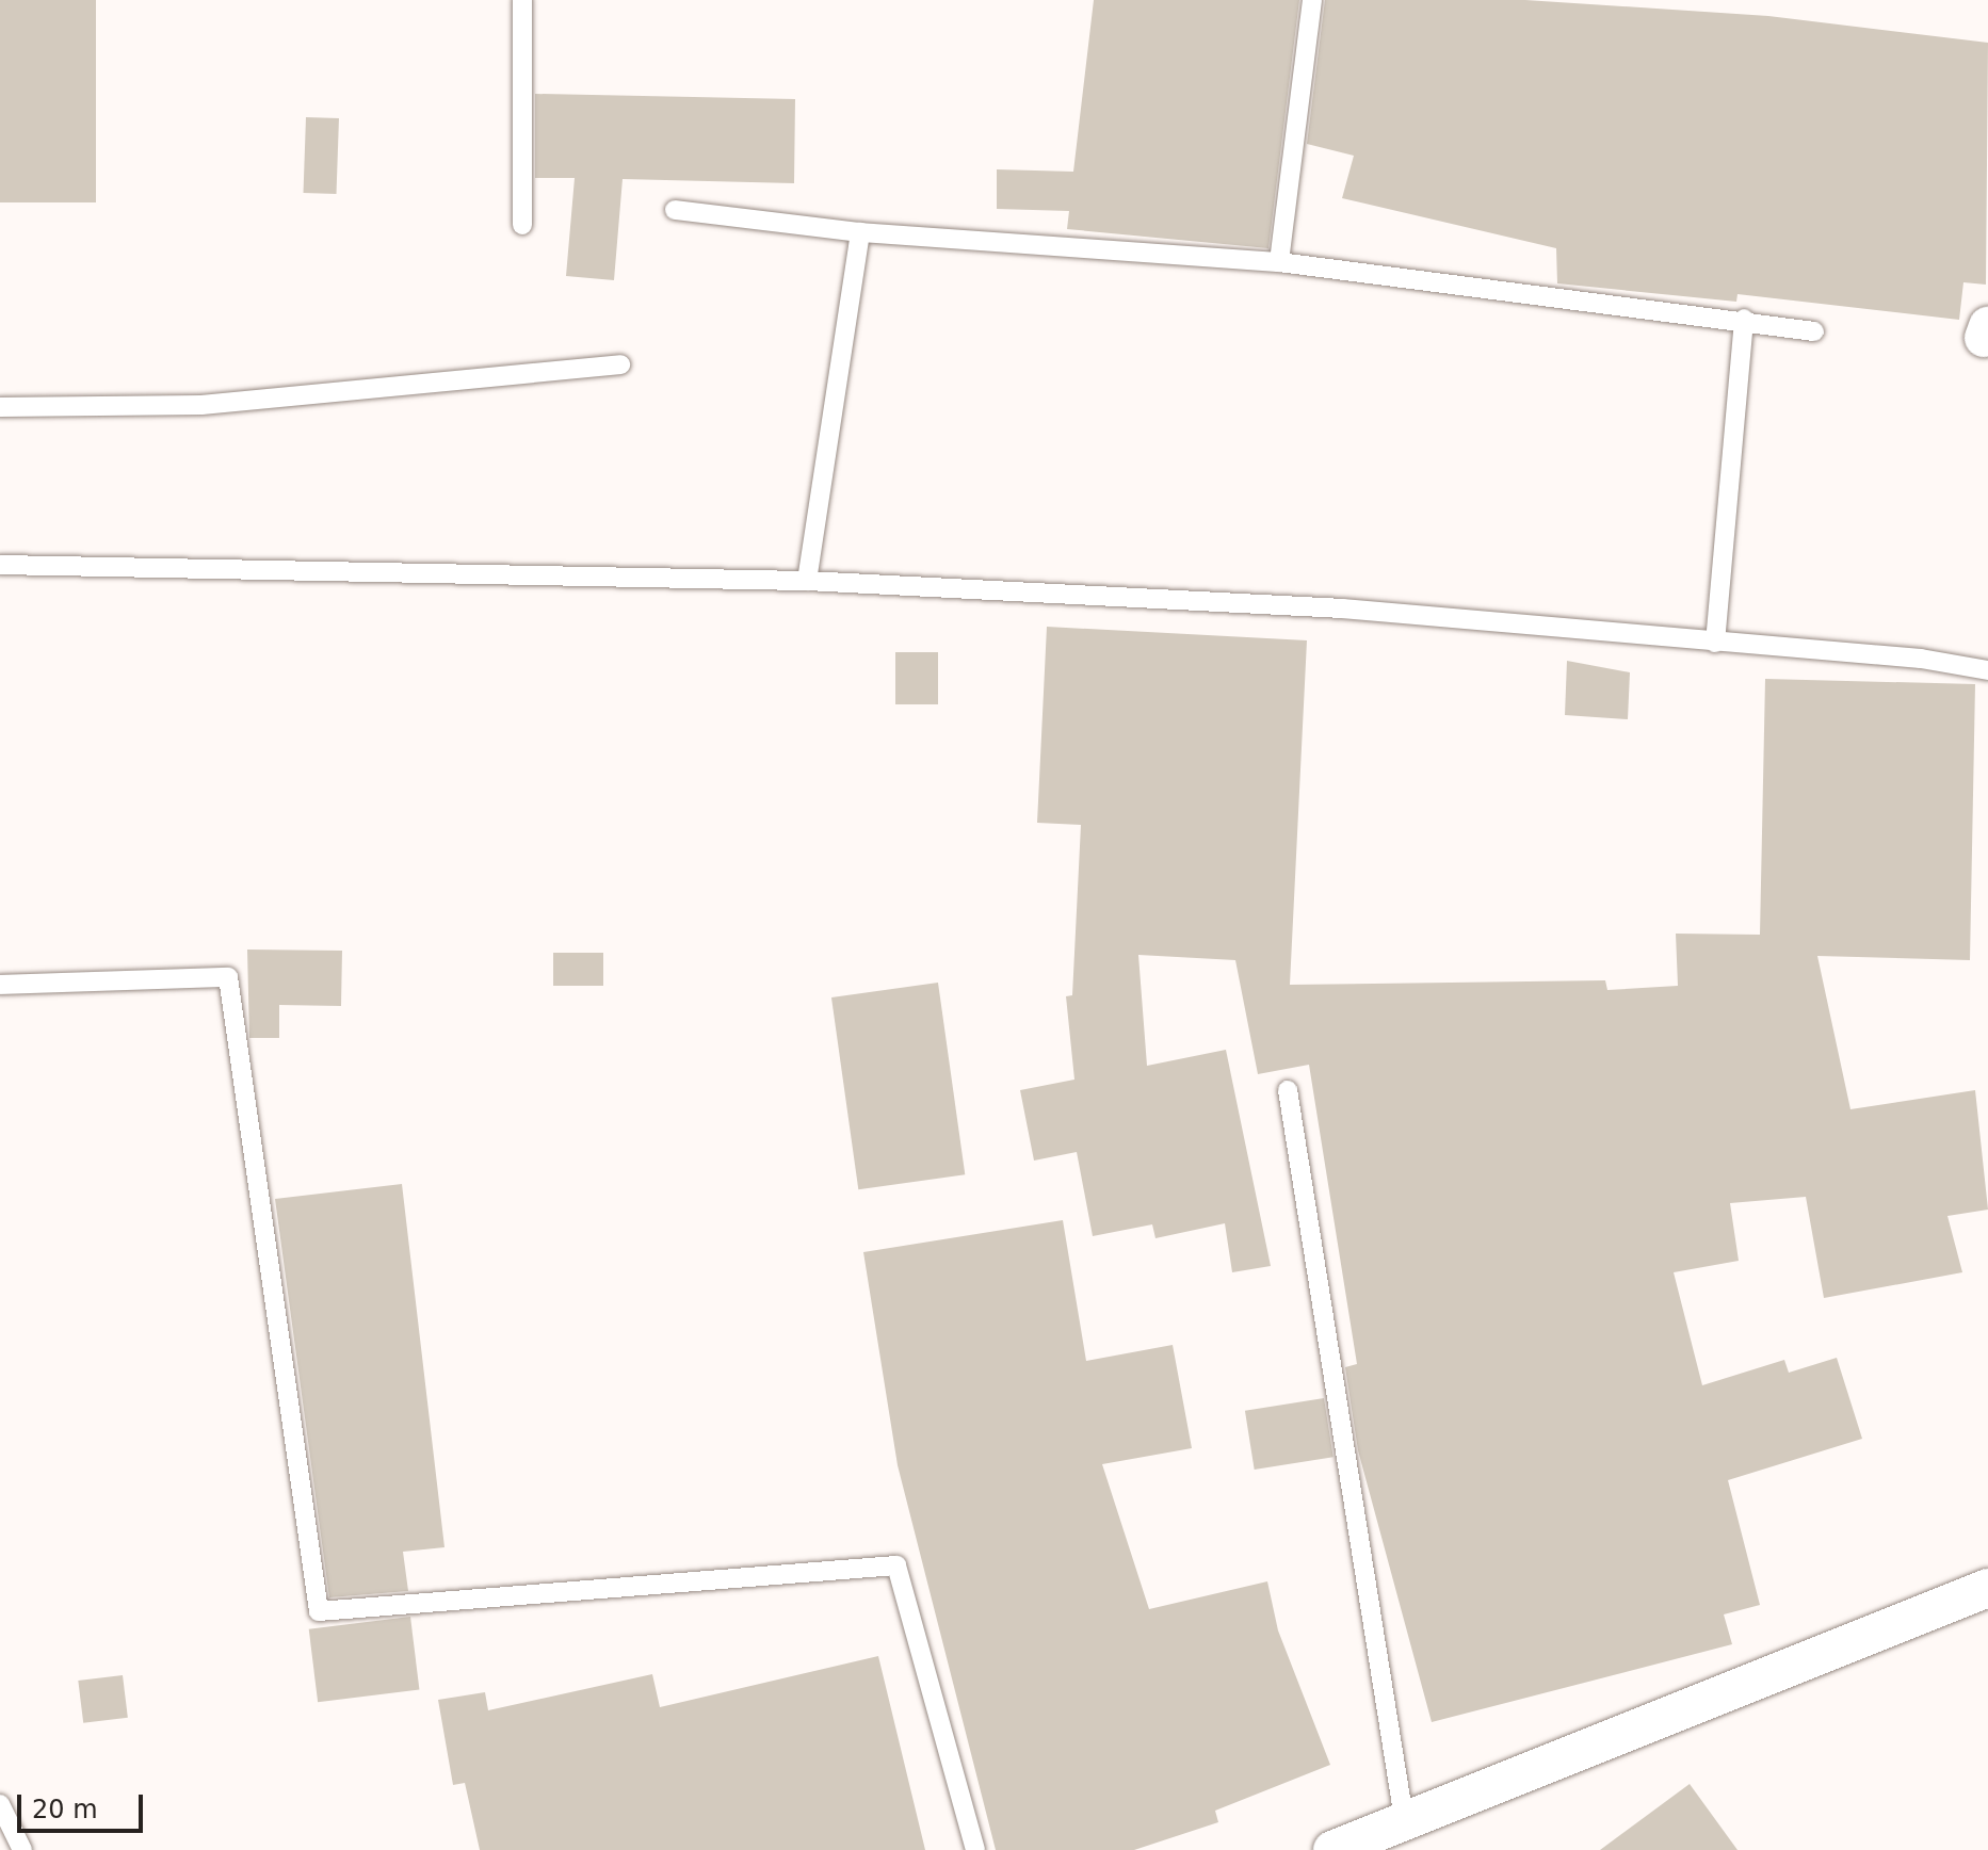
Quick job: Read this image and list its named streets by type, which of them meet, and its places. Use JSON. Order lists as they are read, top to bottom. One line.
{"scale_bar":"20 m"}
